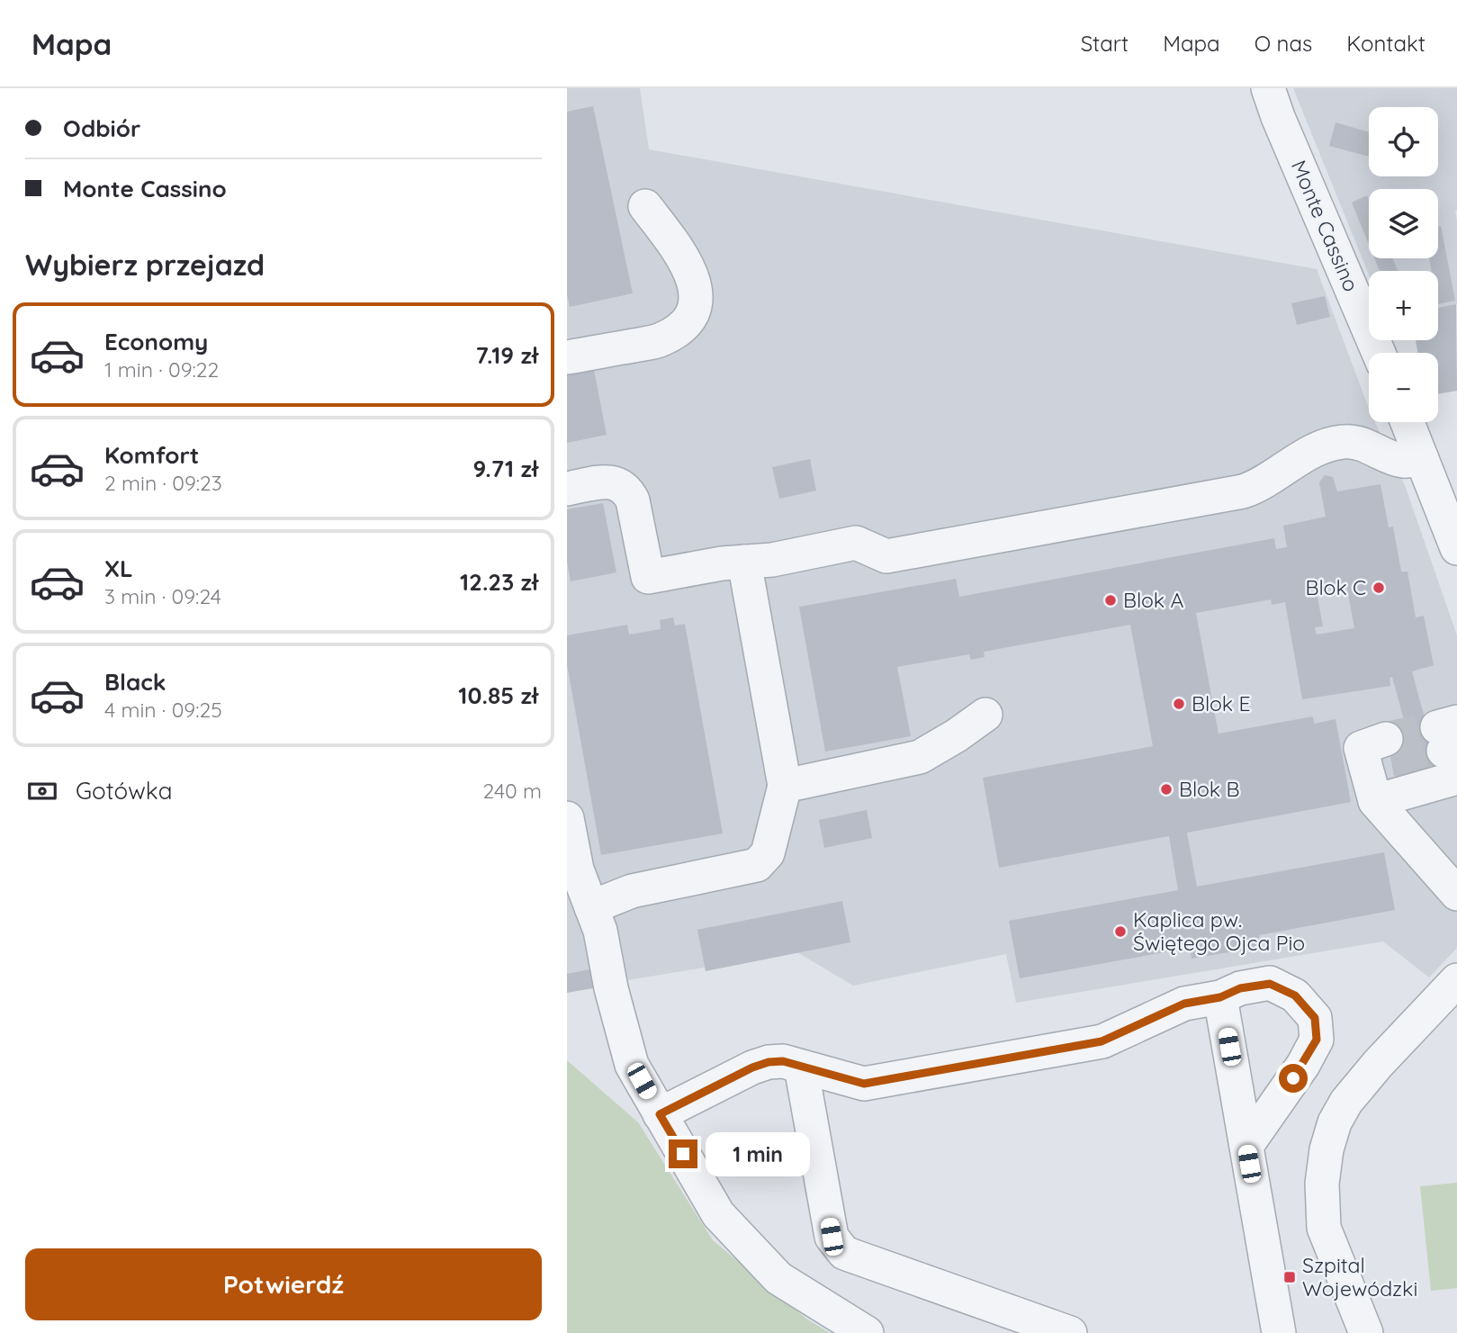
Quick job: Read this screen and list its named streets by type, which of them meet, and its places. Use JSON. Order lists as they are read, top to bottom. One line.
{"streets":{"street":["Monte Cassino"]},"places":{"other":["Blok C","Blok A","Blok E","Blok B","Kaplica pw. Świętego Ojca Pio"],"transit":["Szpital Wojewódzki"]},"page":{"header":"Mapa","nav":["Start","Mapa","O nas","Kontakt"],"banner":["Odbiór","Monte Cassino"],"map_buttons":["+","−"],"heading":"Wybierz przejazd","list":[{"name":"Economy","note":"1 min · 09:22","value":"7.19 zł"},{"name":"Komfort","note":"2 min · 09:23","value":"9.71 zł"},{"name":"XL","note":"3 min · 09:24","value":"12.23 zł"},{"name":"Black","note":"4 min · 09:25","value":"10.85 zł"}],"pay":["Gotówka","240 m"],"bubble":"1 min","buttons":"Potwierdź"}}
